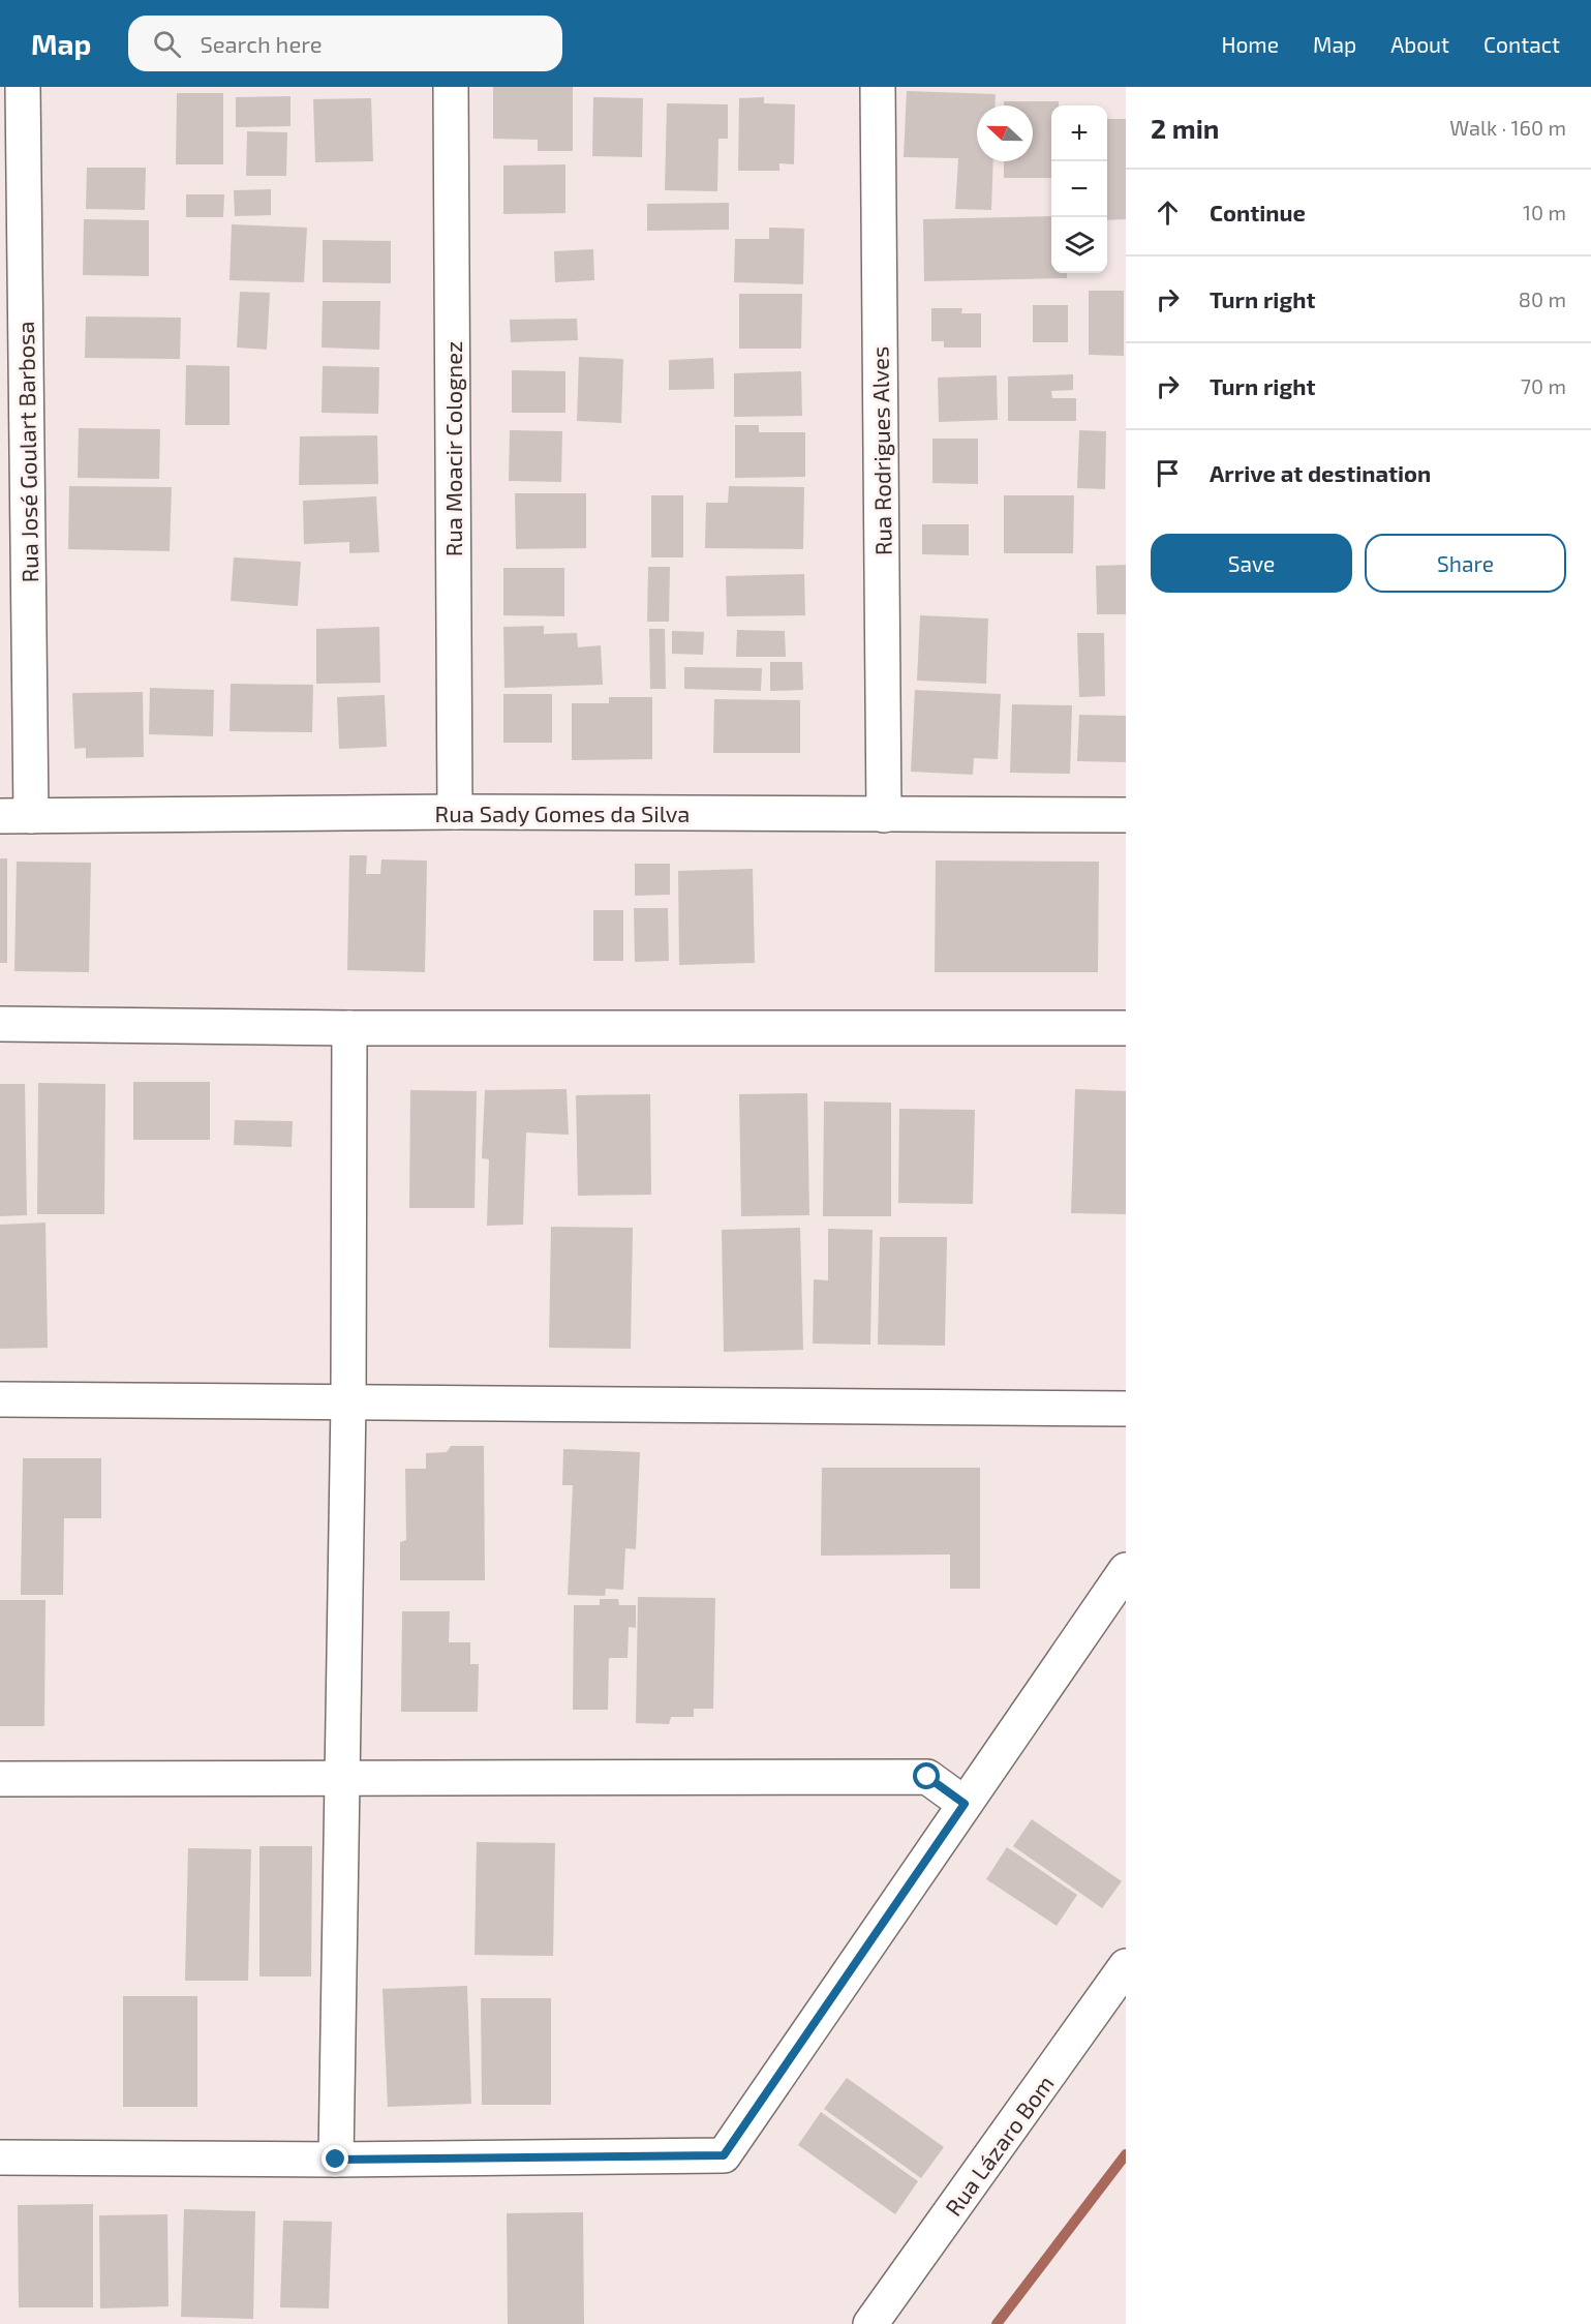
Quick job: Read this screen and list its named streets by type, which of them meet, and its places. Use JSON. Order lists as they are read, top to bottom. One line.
{"streets":{"street":["Rua Moacir Colognez","Rua Rodrigues Alves","Rua José Goulart Barbosa","Rua Sady Gomes da Silva","Rua Lázaro Bom"]},"crossings":[["Rua Moacir Colognez","Rua Sady Gomes da Silva"],["Rua Rodrigues Alves","Rua Sady Gomes da Silva"],["Rua José Goulart Barbosa","Rua Sady Gomes da Silva"]],"north":"left","page":{"header":"Map","search":"Search here","nav":["Home","Map","About","Contact"],"heading":["2 min","Walk · 160 m"],"map_buttons":["+","−"],"list":[["Continue","10 m"],["Turn right","80 m"],["Turn right","70 m"],"Arrive at destination"],"buttons":["Save","Share"]}}
